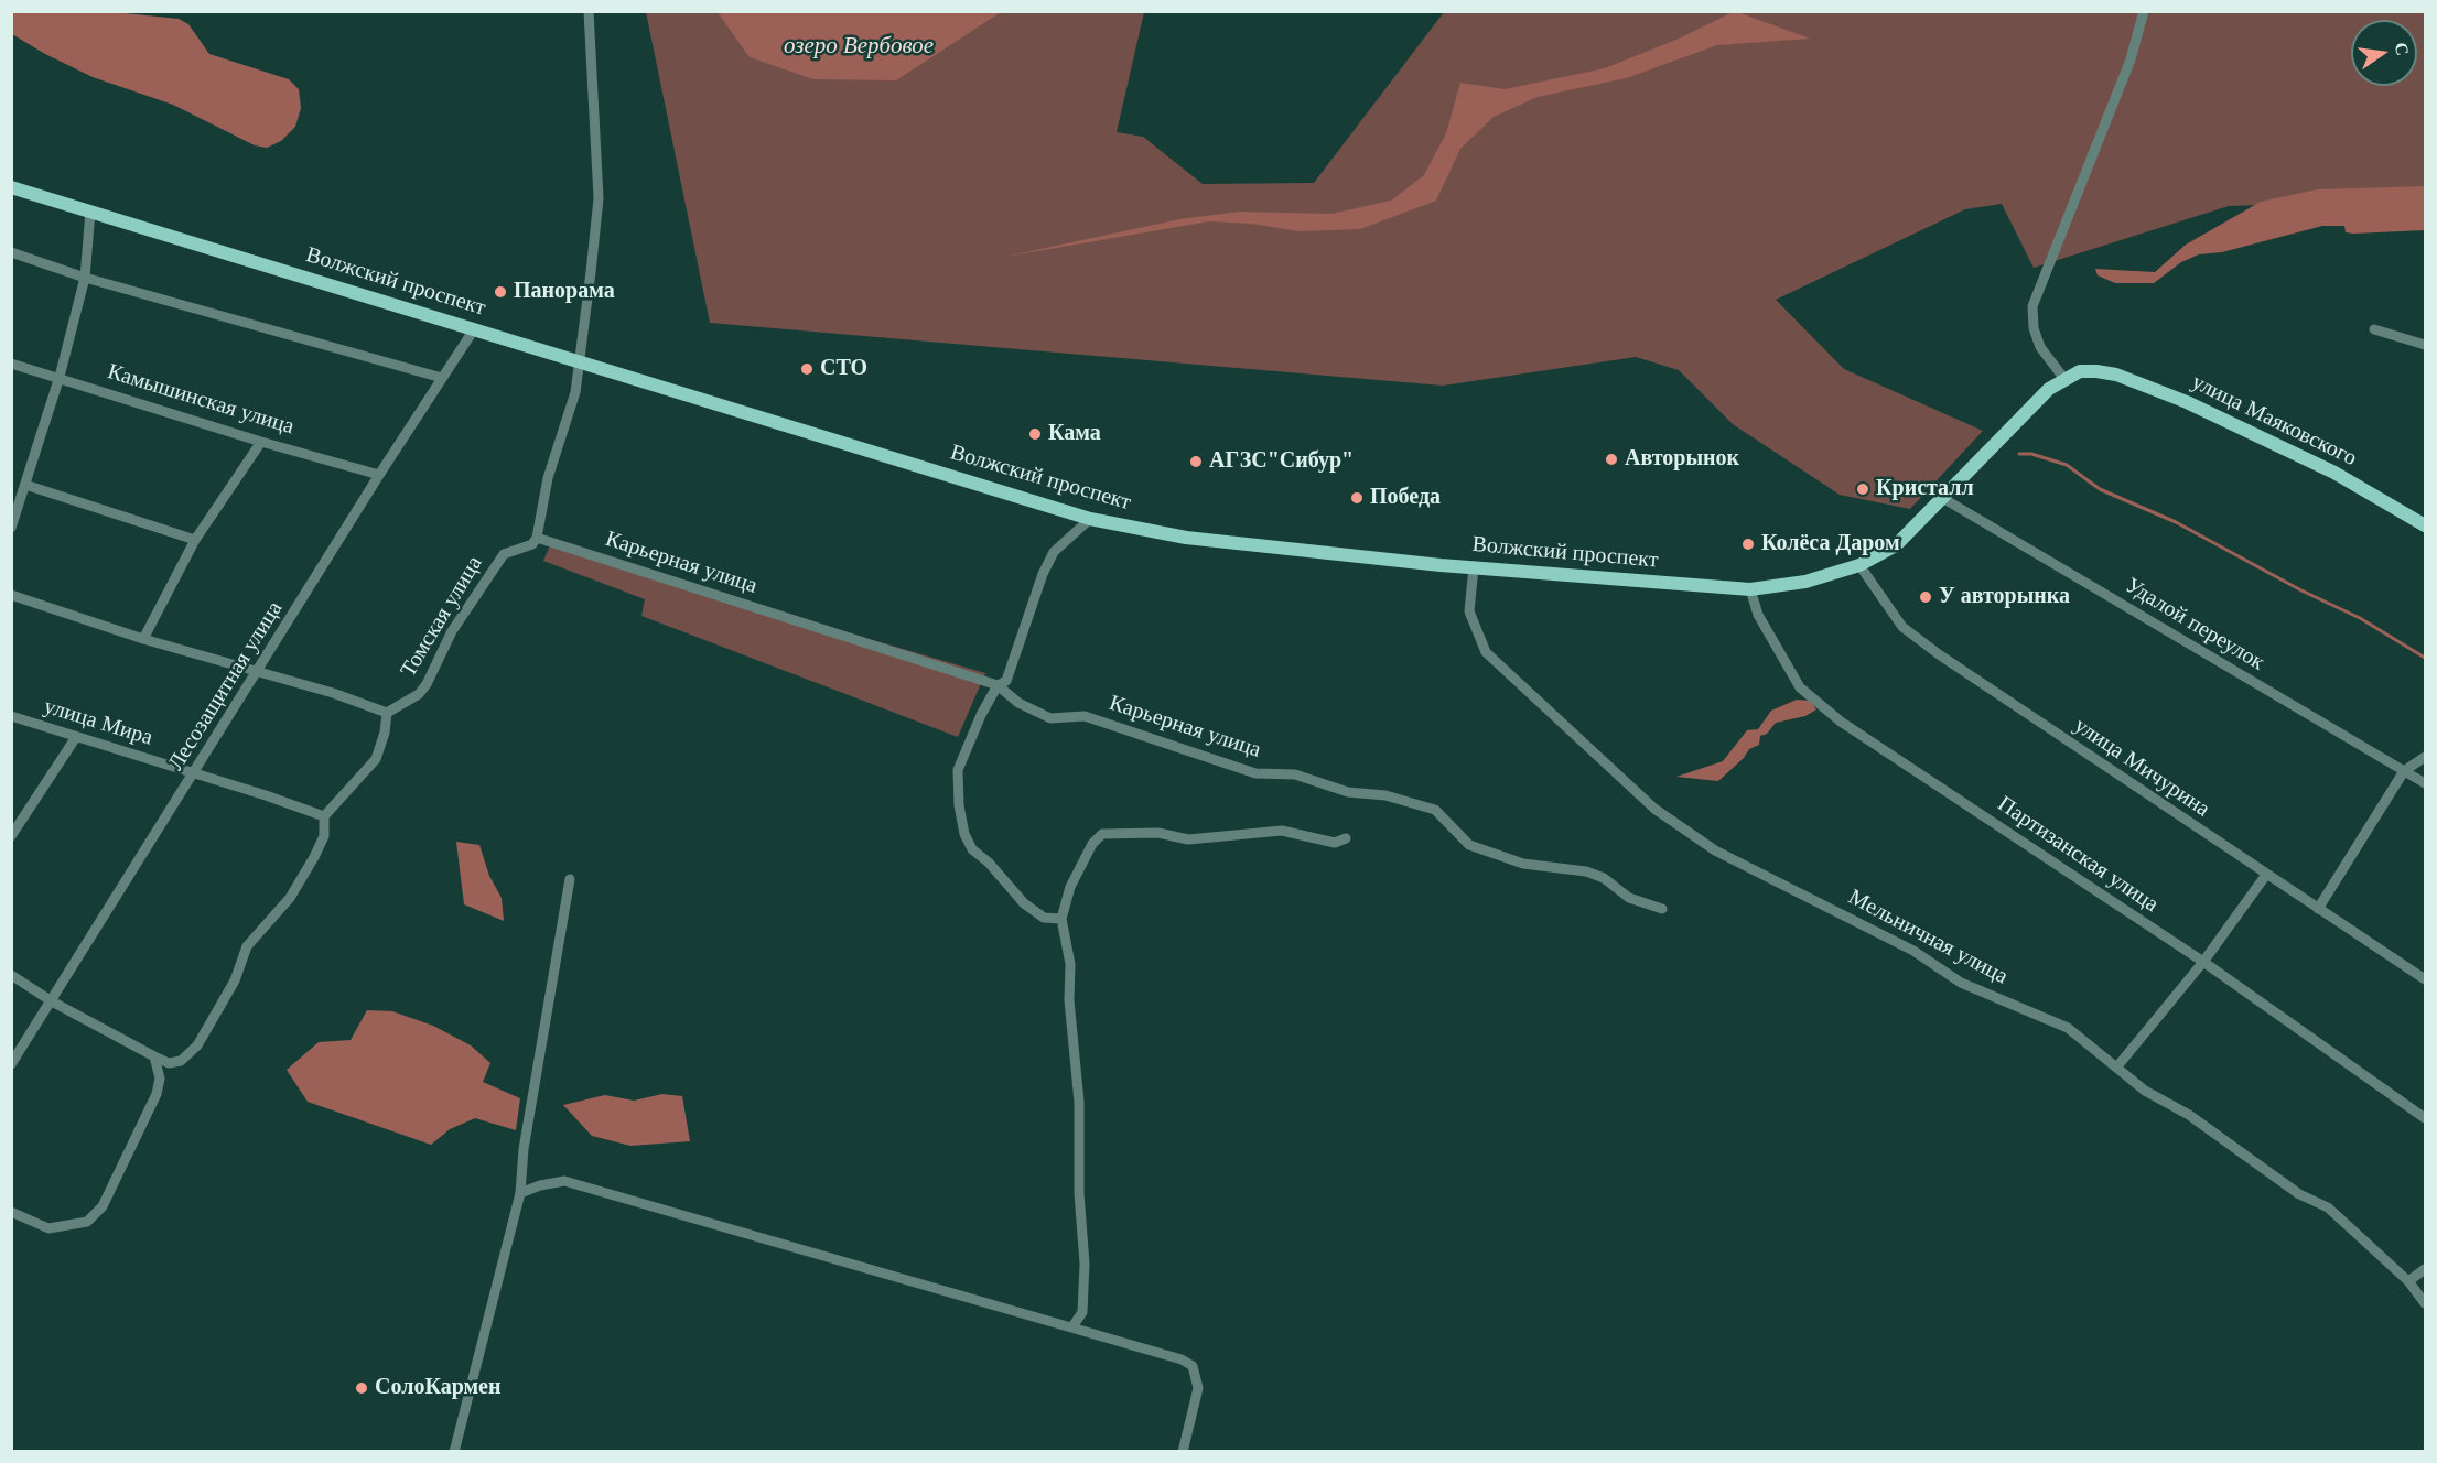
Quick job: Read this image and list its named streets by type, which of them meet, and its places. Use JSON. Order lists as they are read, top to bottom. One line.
{"streets":{"main road":["Волжский проспект","улица Маяковского"],"street":["Камышинская улица","Карьерная улица","Томская улица","Удалой переулок","Лесозащитная улица","улица Мира","улица Мичурина","Партизанская улица","Мельничная улица"]},"crossings":[["Волжский проспект","улица Маяковского"],["Волжский проспект","Удалой переулок"],["Волжский проспект","Лесозащитная улица"],["Волжский проспект","улица Мичурина"],["Волжский проспект","Партизанская улица"],["Волжский проспект","Мельничная улица"],["Камышинская улица","Лесозащитная улица"],["Карьерная улица","Томская улица"],["Лесозащитная улица","улица Мира"]],"water":["озеро Вербовое"],"places":["Панорама","СТО","Кама","Авторынок","АГЗС\"Сибур\"","Кристалл","Победа","Колёса Даром","У авторынка","СолоКармен"],"north":"right"}
